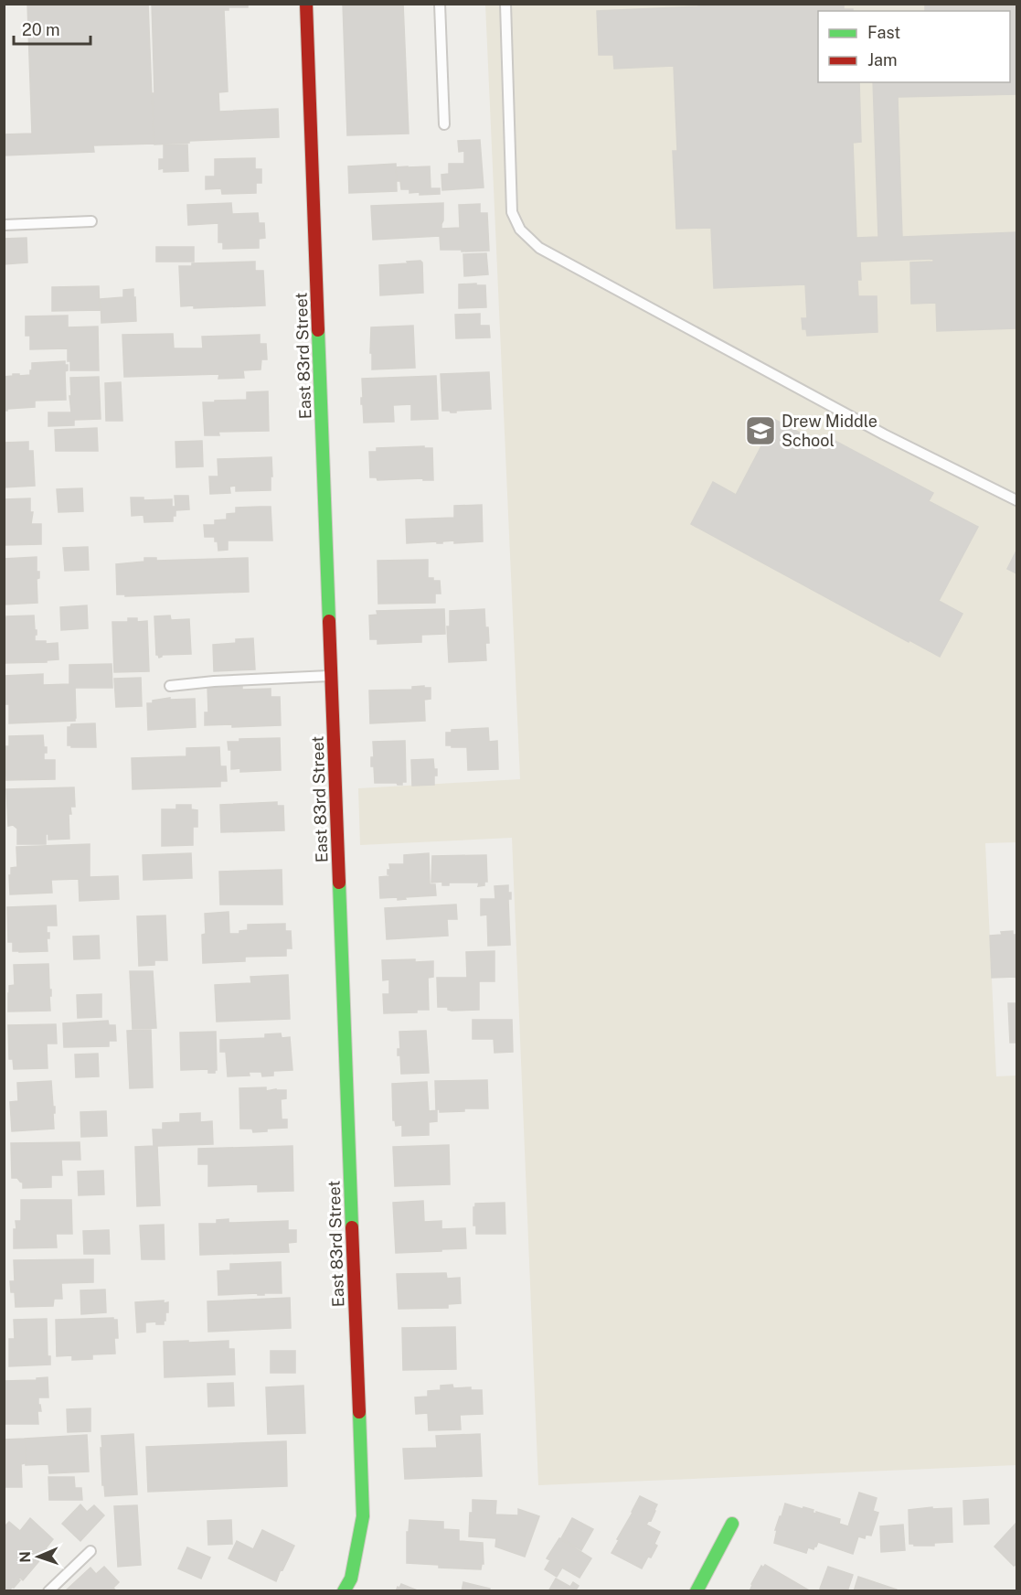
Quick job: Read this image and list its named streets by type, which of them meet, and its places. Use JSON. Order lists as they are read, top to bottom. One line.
{"streets":{"street":["East 83rd Street"]},"places":{"school or university":["Drew Middle School"]},"legend":["Fast","Jam"],"scale_bar":"20 m","north":"left"}
